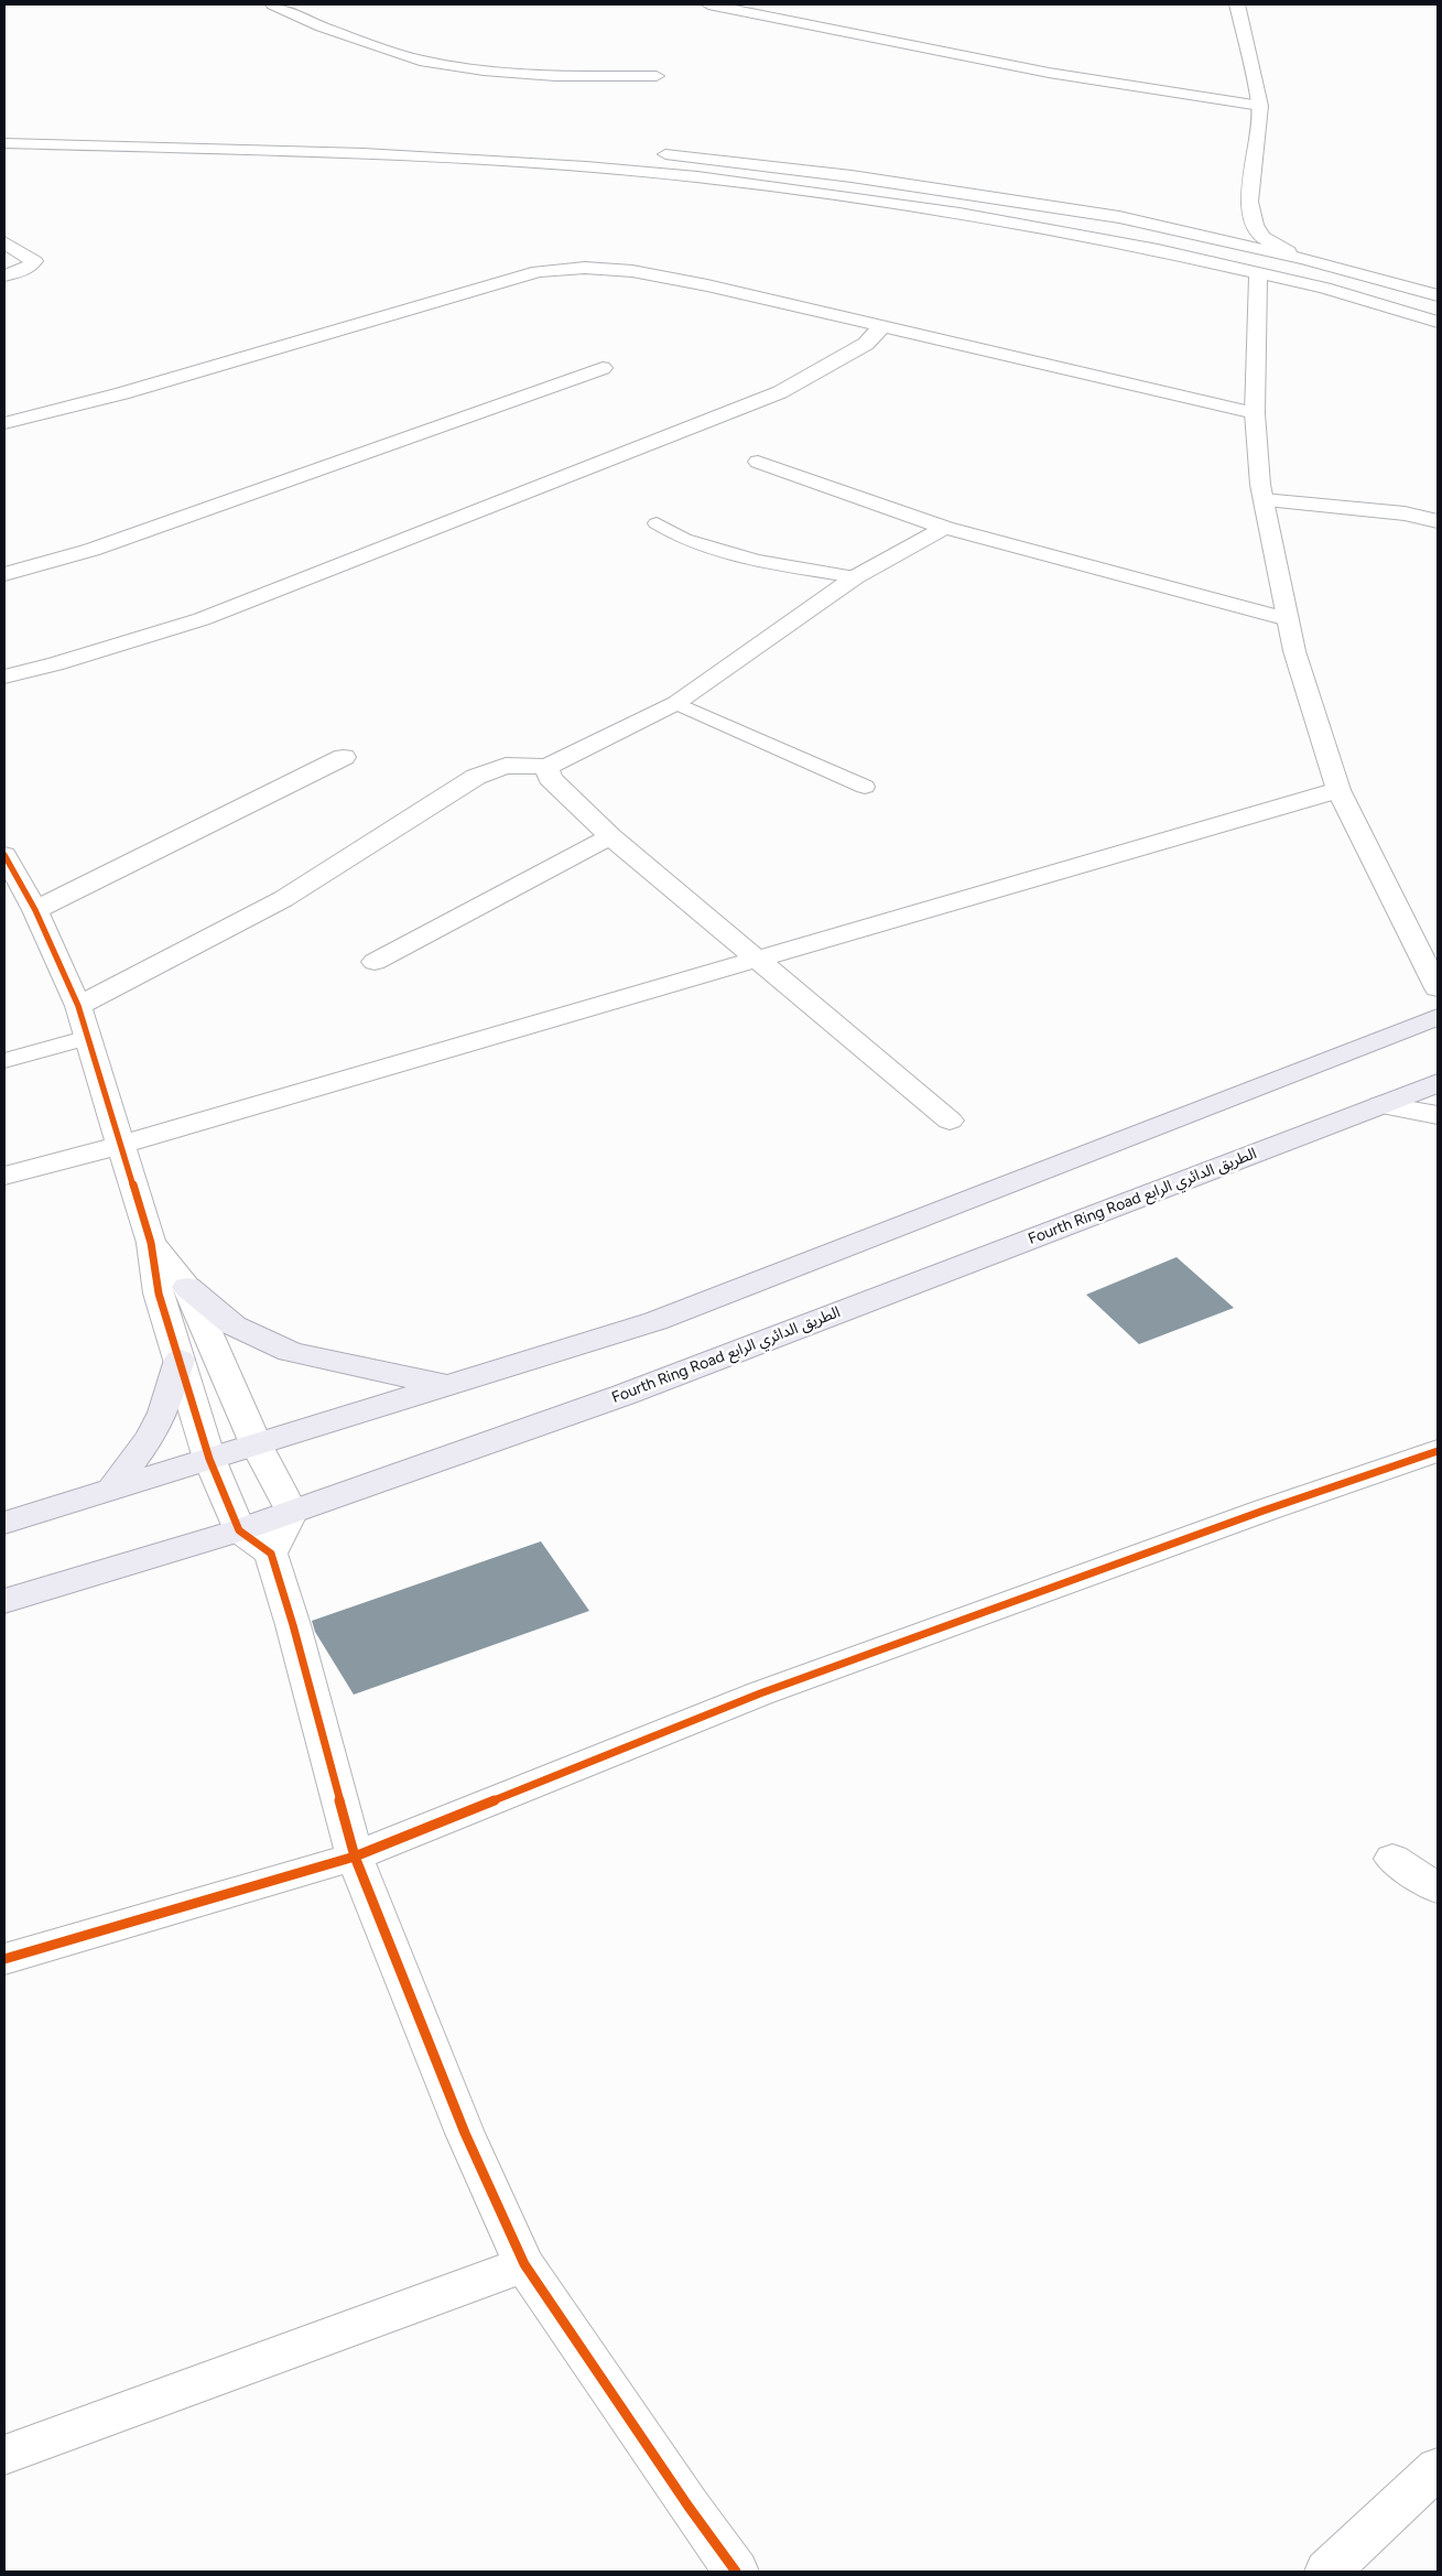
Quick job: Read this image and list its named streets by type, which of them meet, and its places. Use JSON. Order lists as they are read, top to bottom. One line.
{"streets":{"main road":["Fourth Ring Road الطريق الدائري الرابع"]}}
